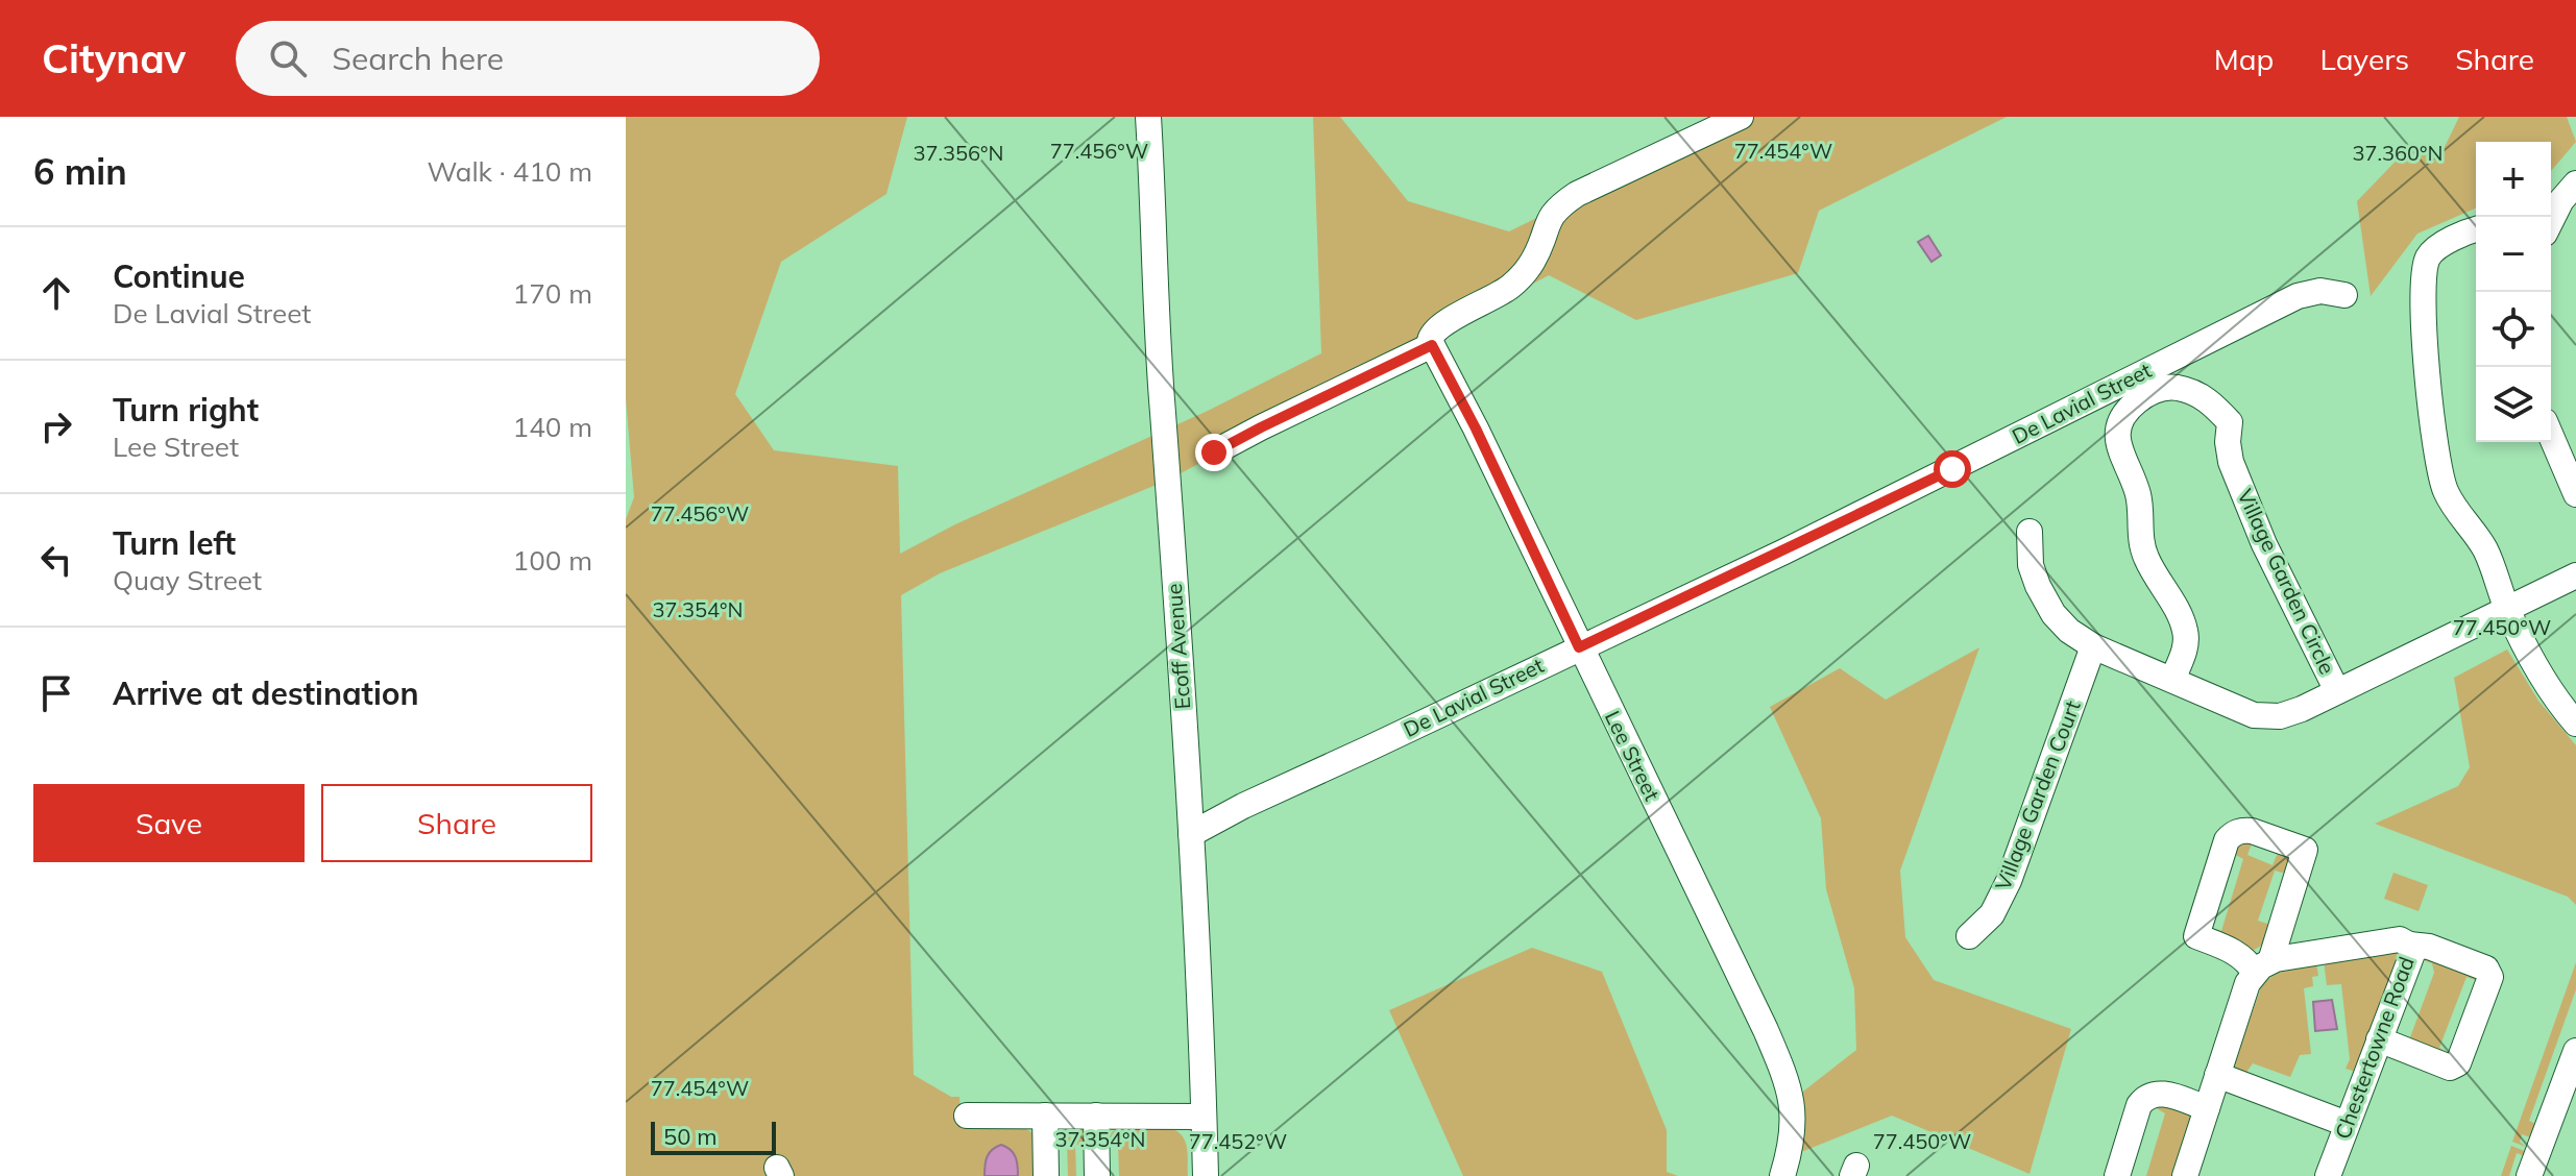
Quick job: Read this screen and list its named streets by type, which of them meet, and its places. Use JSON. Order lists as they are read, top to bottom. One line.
{"streets":{"street":["De Lavial Street","Village Garden Circle","Ecoff Avenue","Lee Street","Village Garden Court","Chestertowne Road"]},"crossings":[["De Lavial Street","Ecoff Avenue"],["De Lavial Street","Lee Street"]],"scale_bar":"50 m","page":{"header":"Citynav","search":"Search here","nav":["Map","Layers","Share"],"heading":["6 min","Walk · 410 m"],"map_buttons":["+","−"],"list":[["Continue","De Lavial Street","170 m"],["Turn right","Lee Street","140 m"],["Turn left","Quay Street","100 m"],"Arrive at destination"],"buttons":["Save","Share"],"scale":"50 m"},"coordinates":["77.456°W","77.454°W","37.356°N","37.360°N","37.354°N","77.450°W","77.452°W"]}
